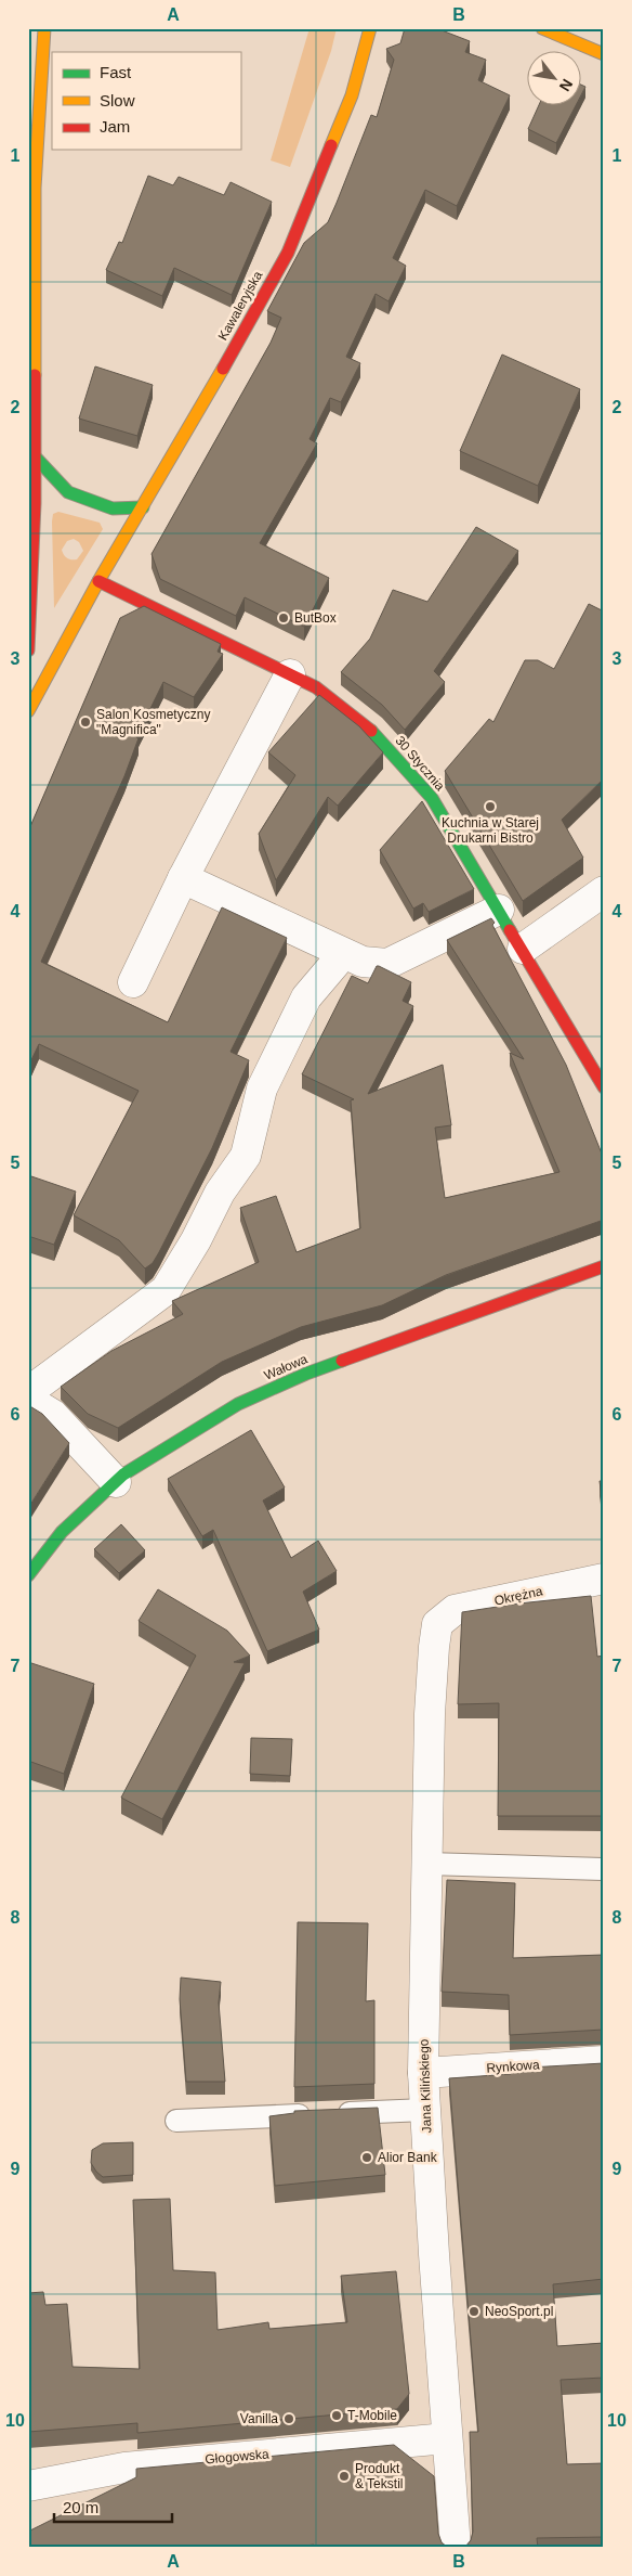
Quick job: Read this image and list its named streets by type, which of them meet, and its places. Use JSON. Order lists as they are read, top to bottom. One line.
{"streets":{"street":["Kawaleryjska","30 Stycznia","Wałowa","Okrężna","Rynkowa","Jana Kilińskiego","Głogowska"]},"crossings":[["Kawaleryjska","30 Stycznia"],["Okrężna","Jana Kilińskiego"],["Rynkowa","Jana Kilińskiego"],["Jana Kilińskiego","Głogowska"]],"places":["ButBox","Salon Kosmetyczny \"Magnifica\"","Kuchnia w Starej Drukarni Bistro","Alior Bank","NeoSport.pl","T-Mobile","Vanilla","Produkt & Tekstil"],"legend":["Fast","Slow","Jam"],"scale_bar":"20 m","north":"bottom right","grid":{"columns":["A","B"],"rows":["1","2","3","4","5","6","7","8","9","10"]}}
